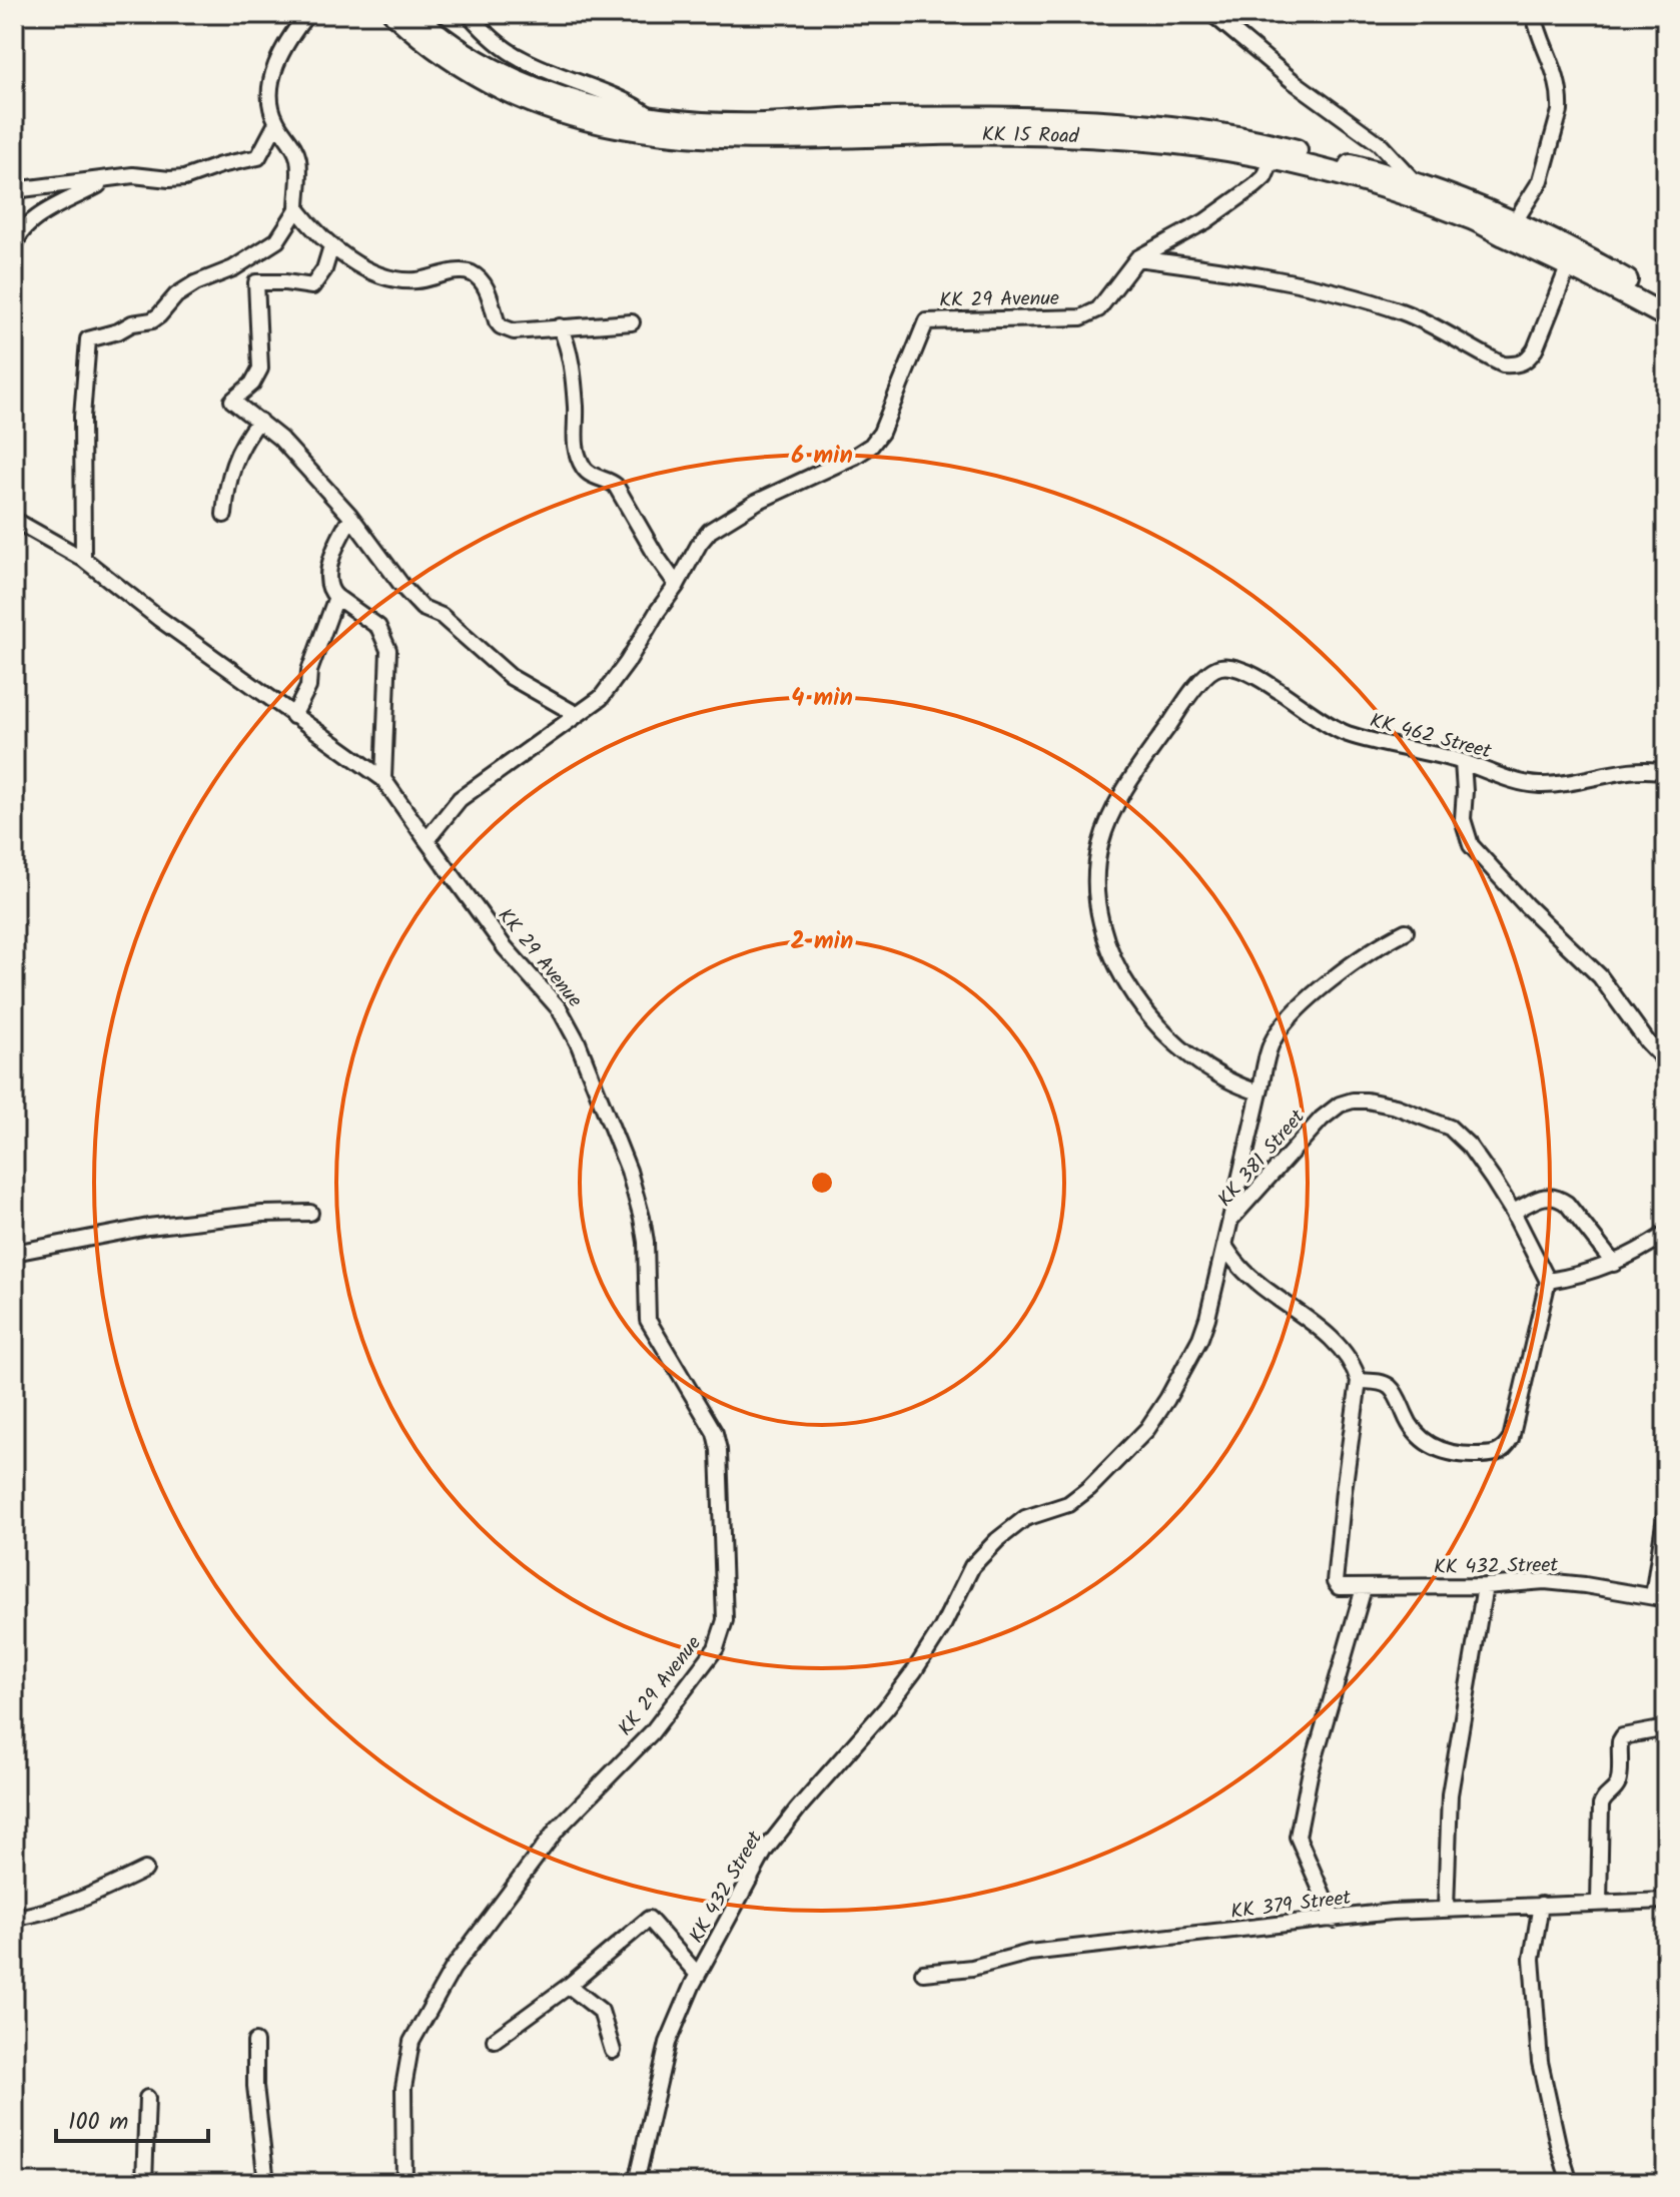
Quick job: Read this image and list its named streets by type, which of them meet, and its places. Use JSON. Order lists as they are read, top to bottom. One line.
{"streets":{"highway":["KK 15 Road"],"street":["KK 29 Avenue","KK 462 Street","KK 381 Street","KK 432 Street","KK 379 Street"]},"crossings":[["KK 15 Road","KK 29 Avenue"],["KK 381 Street","KK 432 Street"]],"scale_bar":"100 m","rings":["6 min","4 min","2 min"]}
